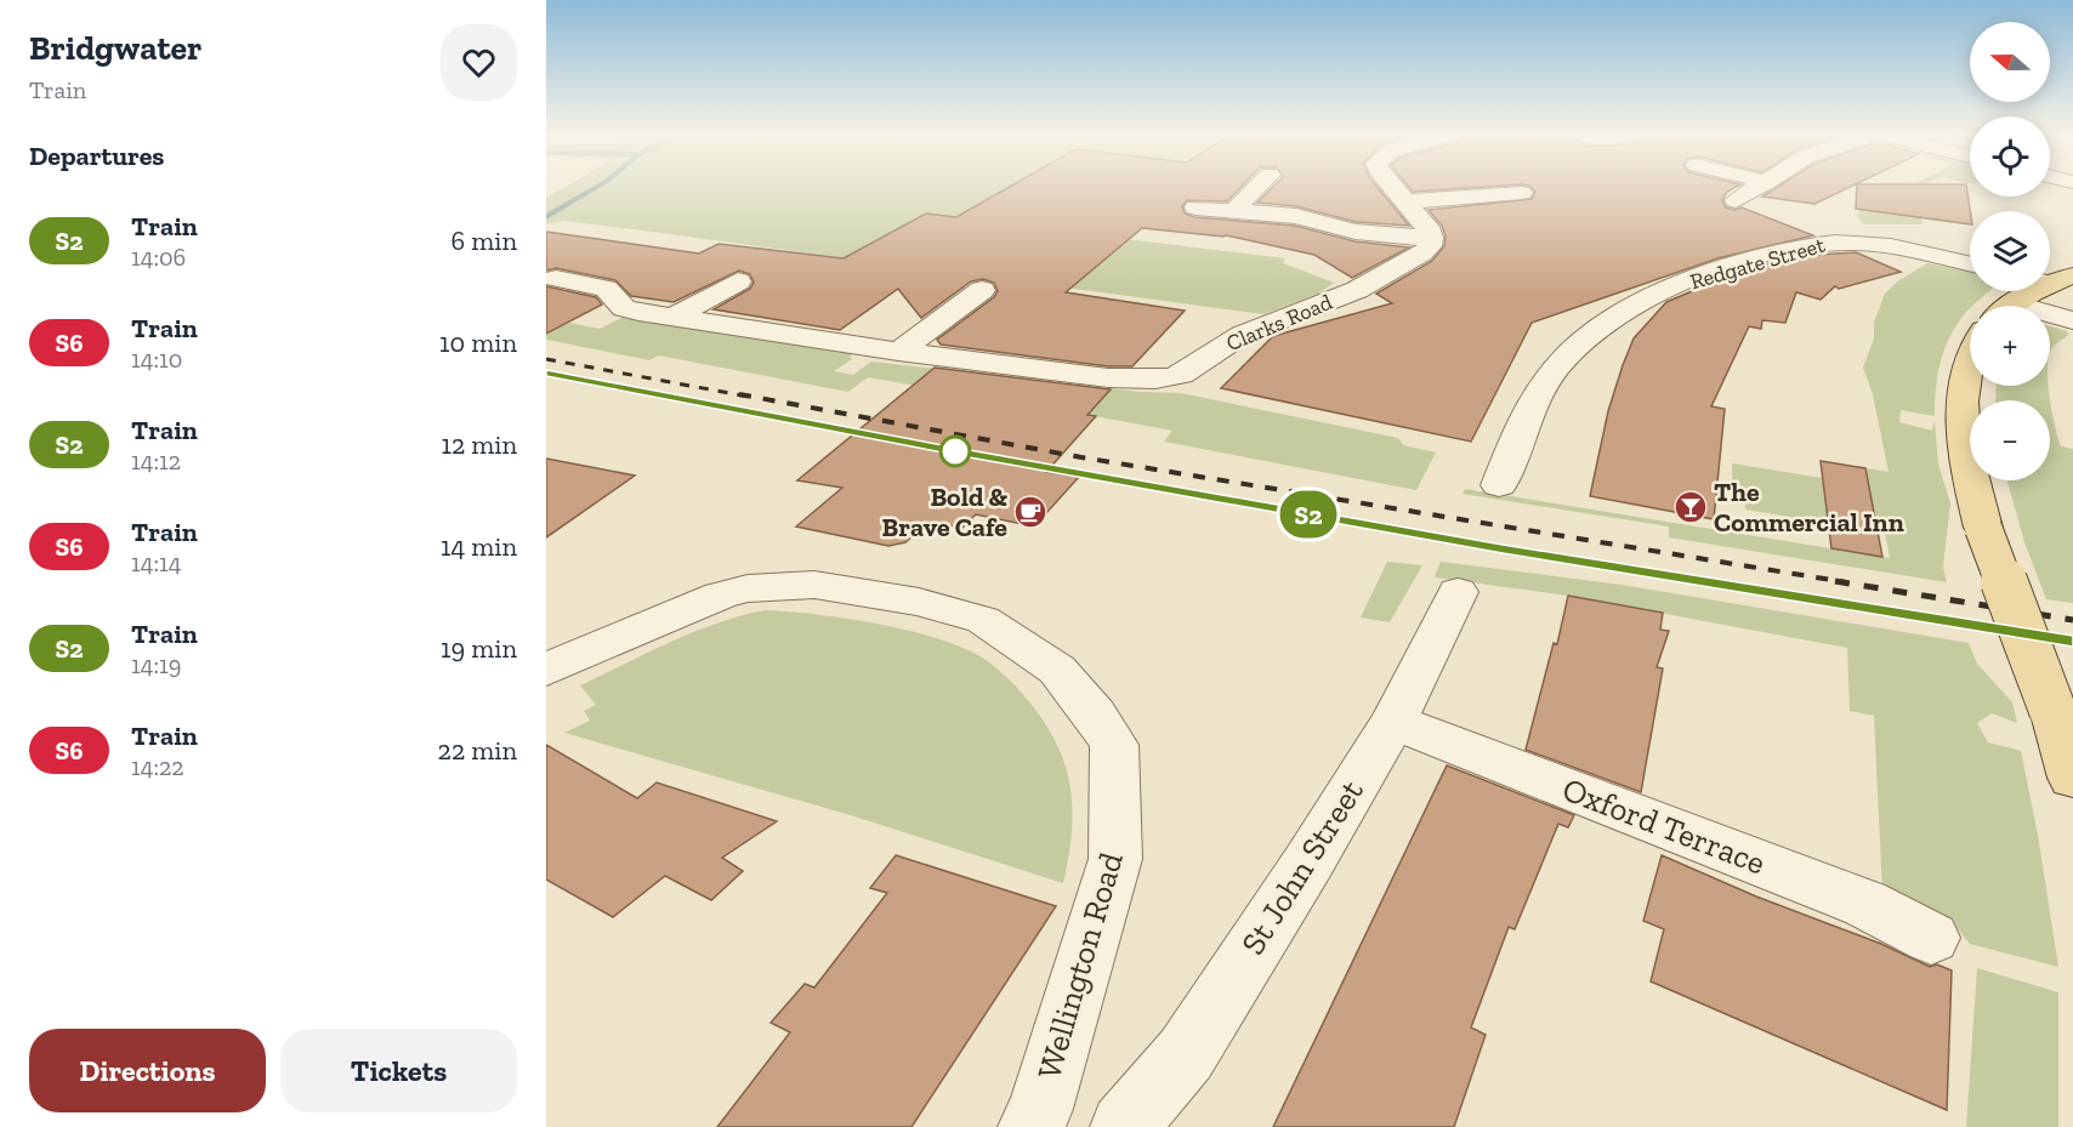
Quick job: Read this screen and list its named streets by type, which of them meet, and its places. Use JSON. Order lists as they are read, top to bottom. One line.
{"streets":{"street":["Redgate Street","Clarks Road","Oxford Terrace","St John Street","Wellington Road"]},"crossings":[["Oxford Terrace","St John Street"]],"places":{"bar":["The Commercial Inn"],"cafe":["Bold & Brave Cafe"]},"north":"left","page":{"heading":[["Bridgwater","Train"],"Departures"],"on_map":"S2","map_buttons":["+","−"],"list":[{"mark":"S2","name":"Train","note":"14:06","value":"6 min"},{"mark":"S6","name":"Train","note":"14:10","value":"10 min"},{"mark":"S2","name":"Train","note":"14:12","value":"12 min"},{"mark":"S6","name":"Train","note":"14:14","value":"14 min"},{"mark":"S2","name":"Train","note":"14:19","value":"19 min"},{"mark":"S6","name":"Train","note":"14:22","value":"22 min"}],"buttons":["Directions","Tickets"]}}
